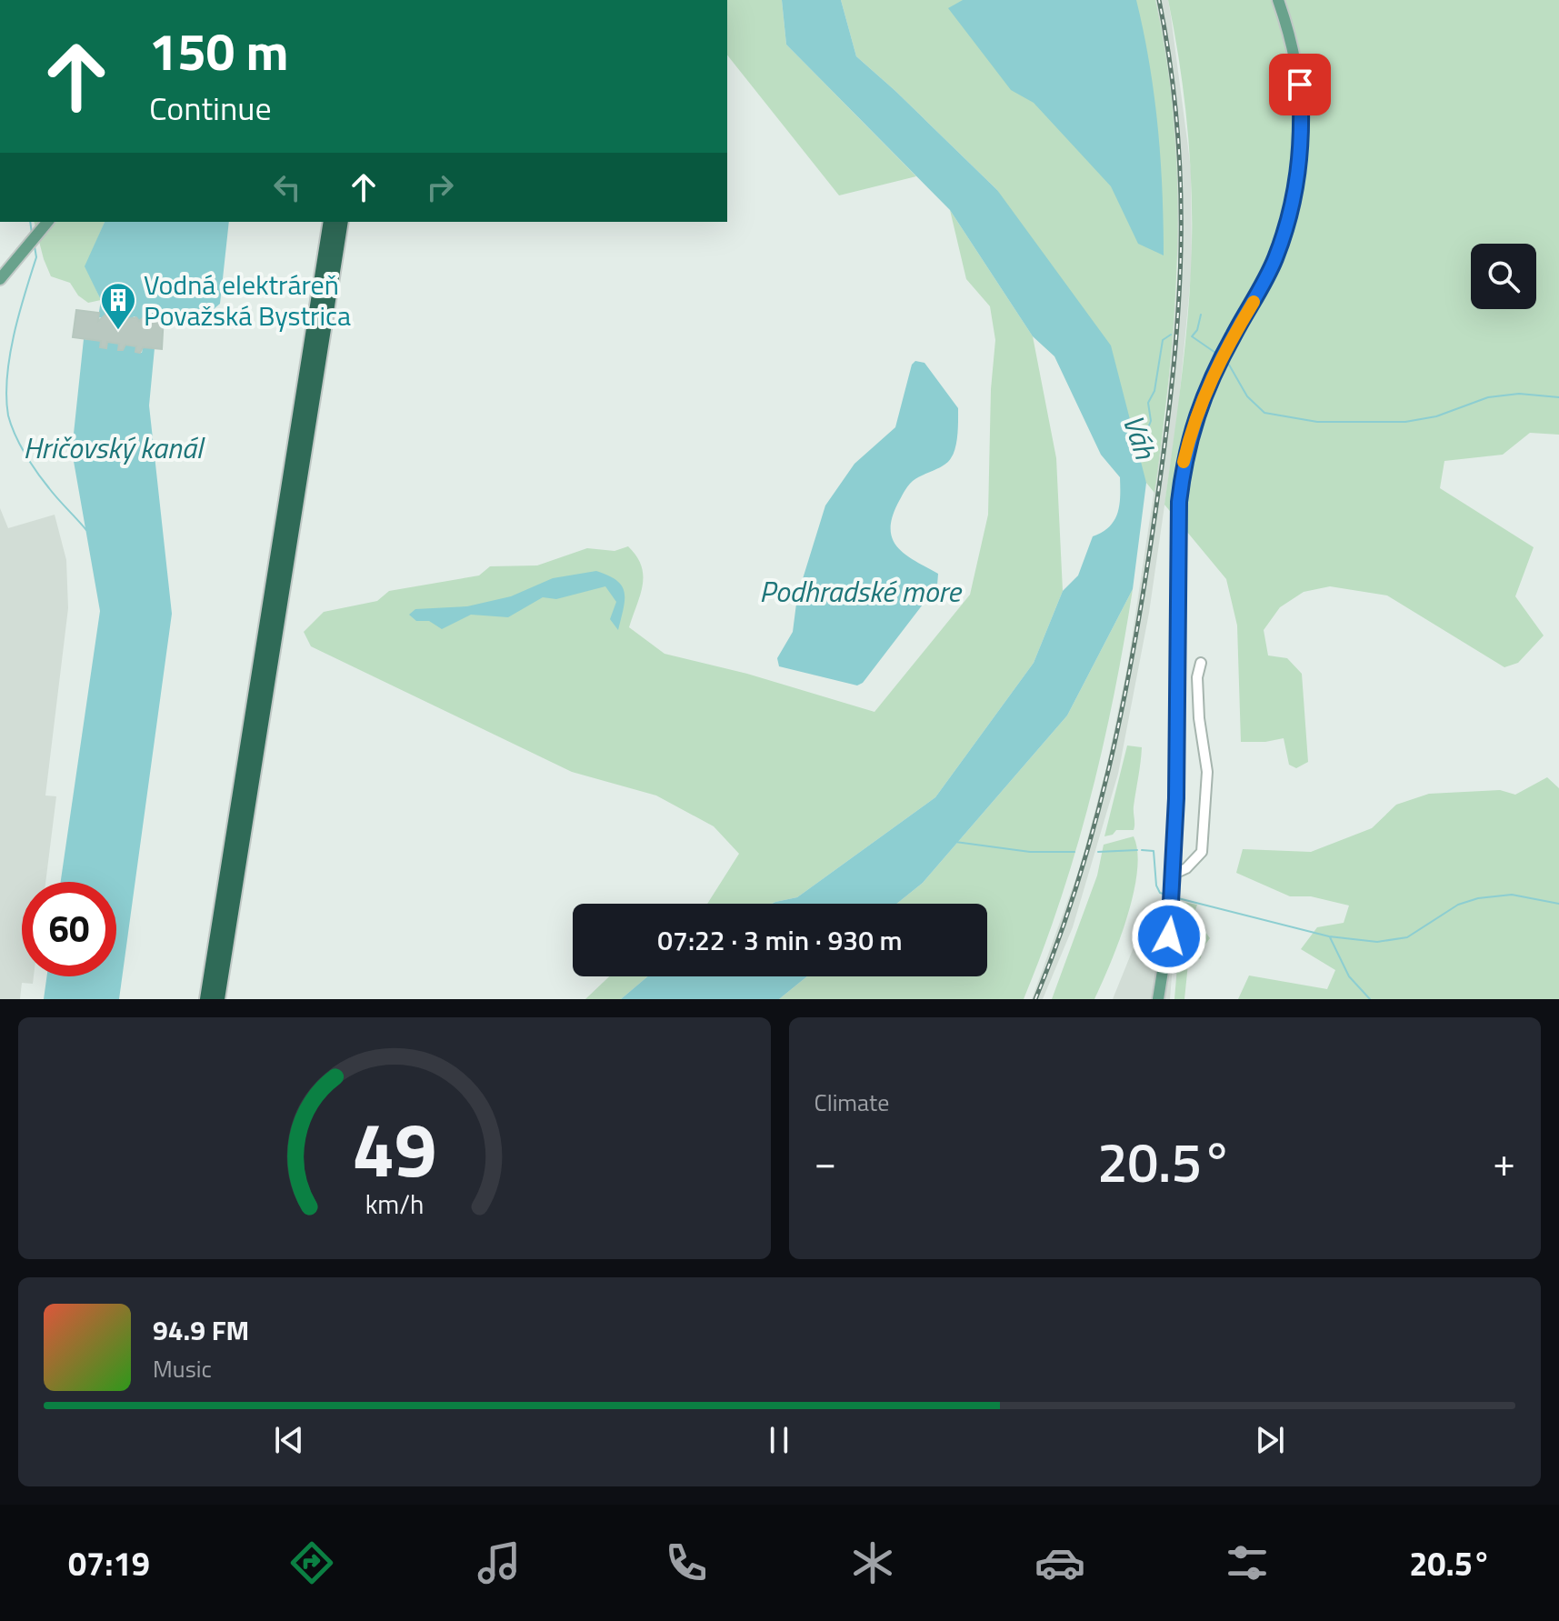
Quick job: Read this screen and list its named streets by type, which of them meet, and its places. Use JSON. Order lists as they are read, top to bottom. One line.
{"water":["Váh","Hričovský kanál","Podhradské more"],"places":{"building":["Vodná elektráreň Považská Bystrica"]},"page":{"turn":["150 m","Continue"],"limit":"60","trip":"07:22 · 3 min · 930 m","tile":"Climate","heat":["−","20.5°","+"],"song":["94.9 FM","Music"],"tabs":["07:19","20.5°"],"gauge":["49","km/h"]}}
